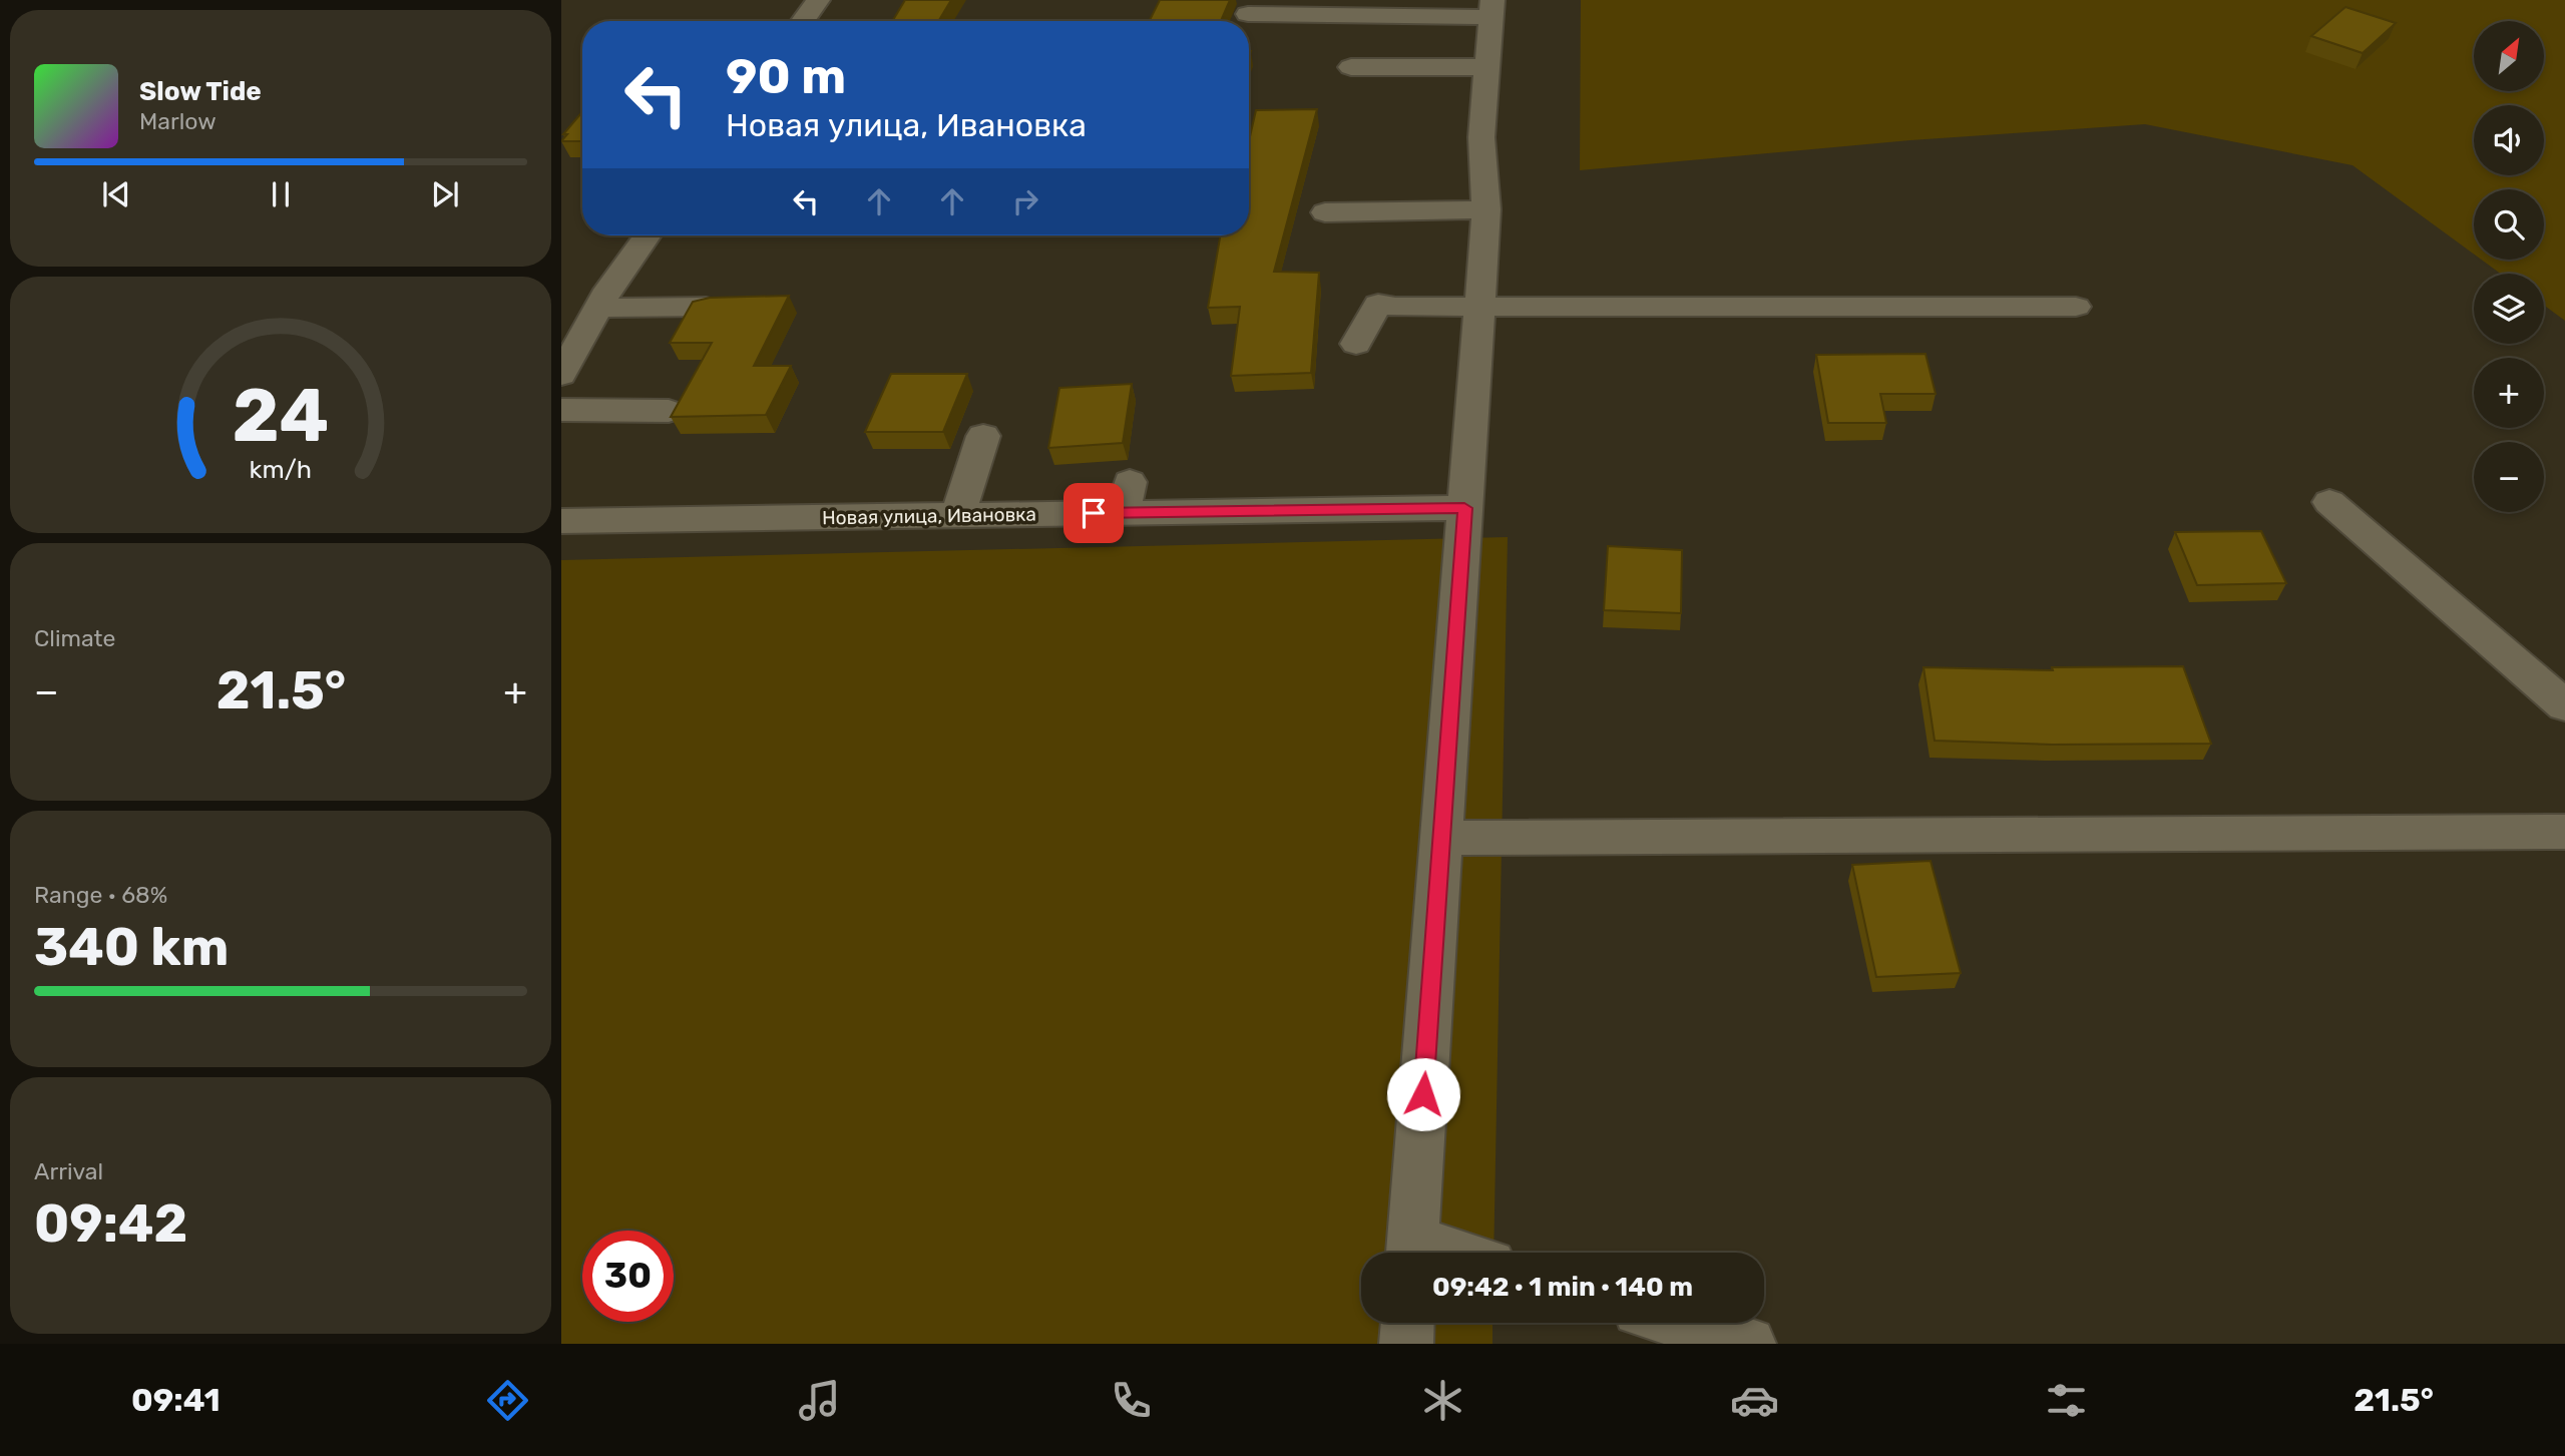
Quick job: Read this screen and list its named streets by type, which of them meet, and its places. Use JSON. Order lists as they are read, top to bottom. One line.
{"streets":{"street":["Новая улица, Ивановка"]},"north":"top right","page":{"map_buttons":["+","−"],"turn":["90 m","Новая улица, Ивановка"],"song":["Slow Tide","Marlow"],"tile":["Climate",["Range · 68%","340 km"],["Arrival","09:42"]],"heat":["−","21.5°","+"],"limit":"30","trip":"09:42 · 1 min · 140 m","tabs":["09:41","21.5°"],"gauge":["24","km/h"]}}
